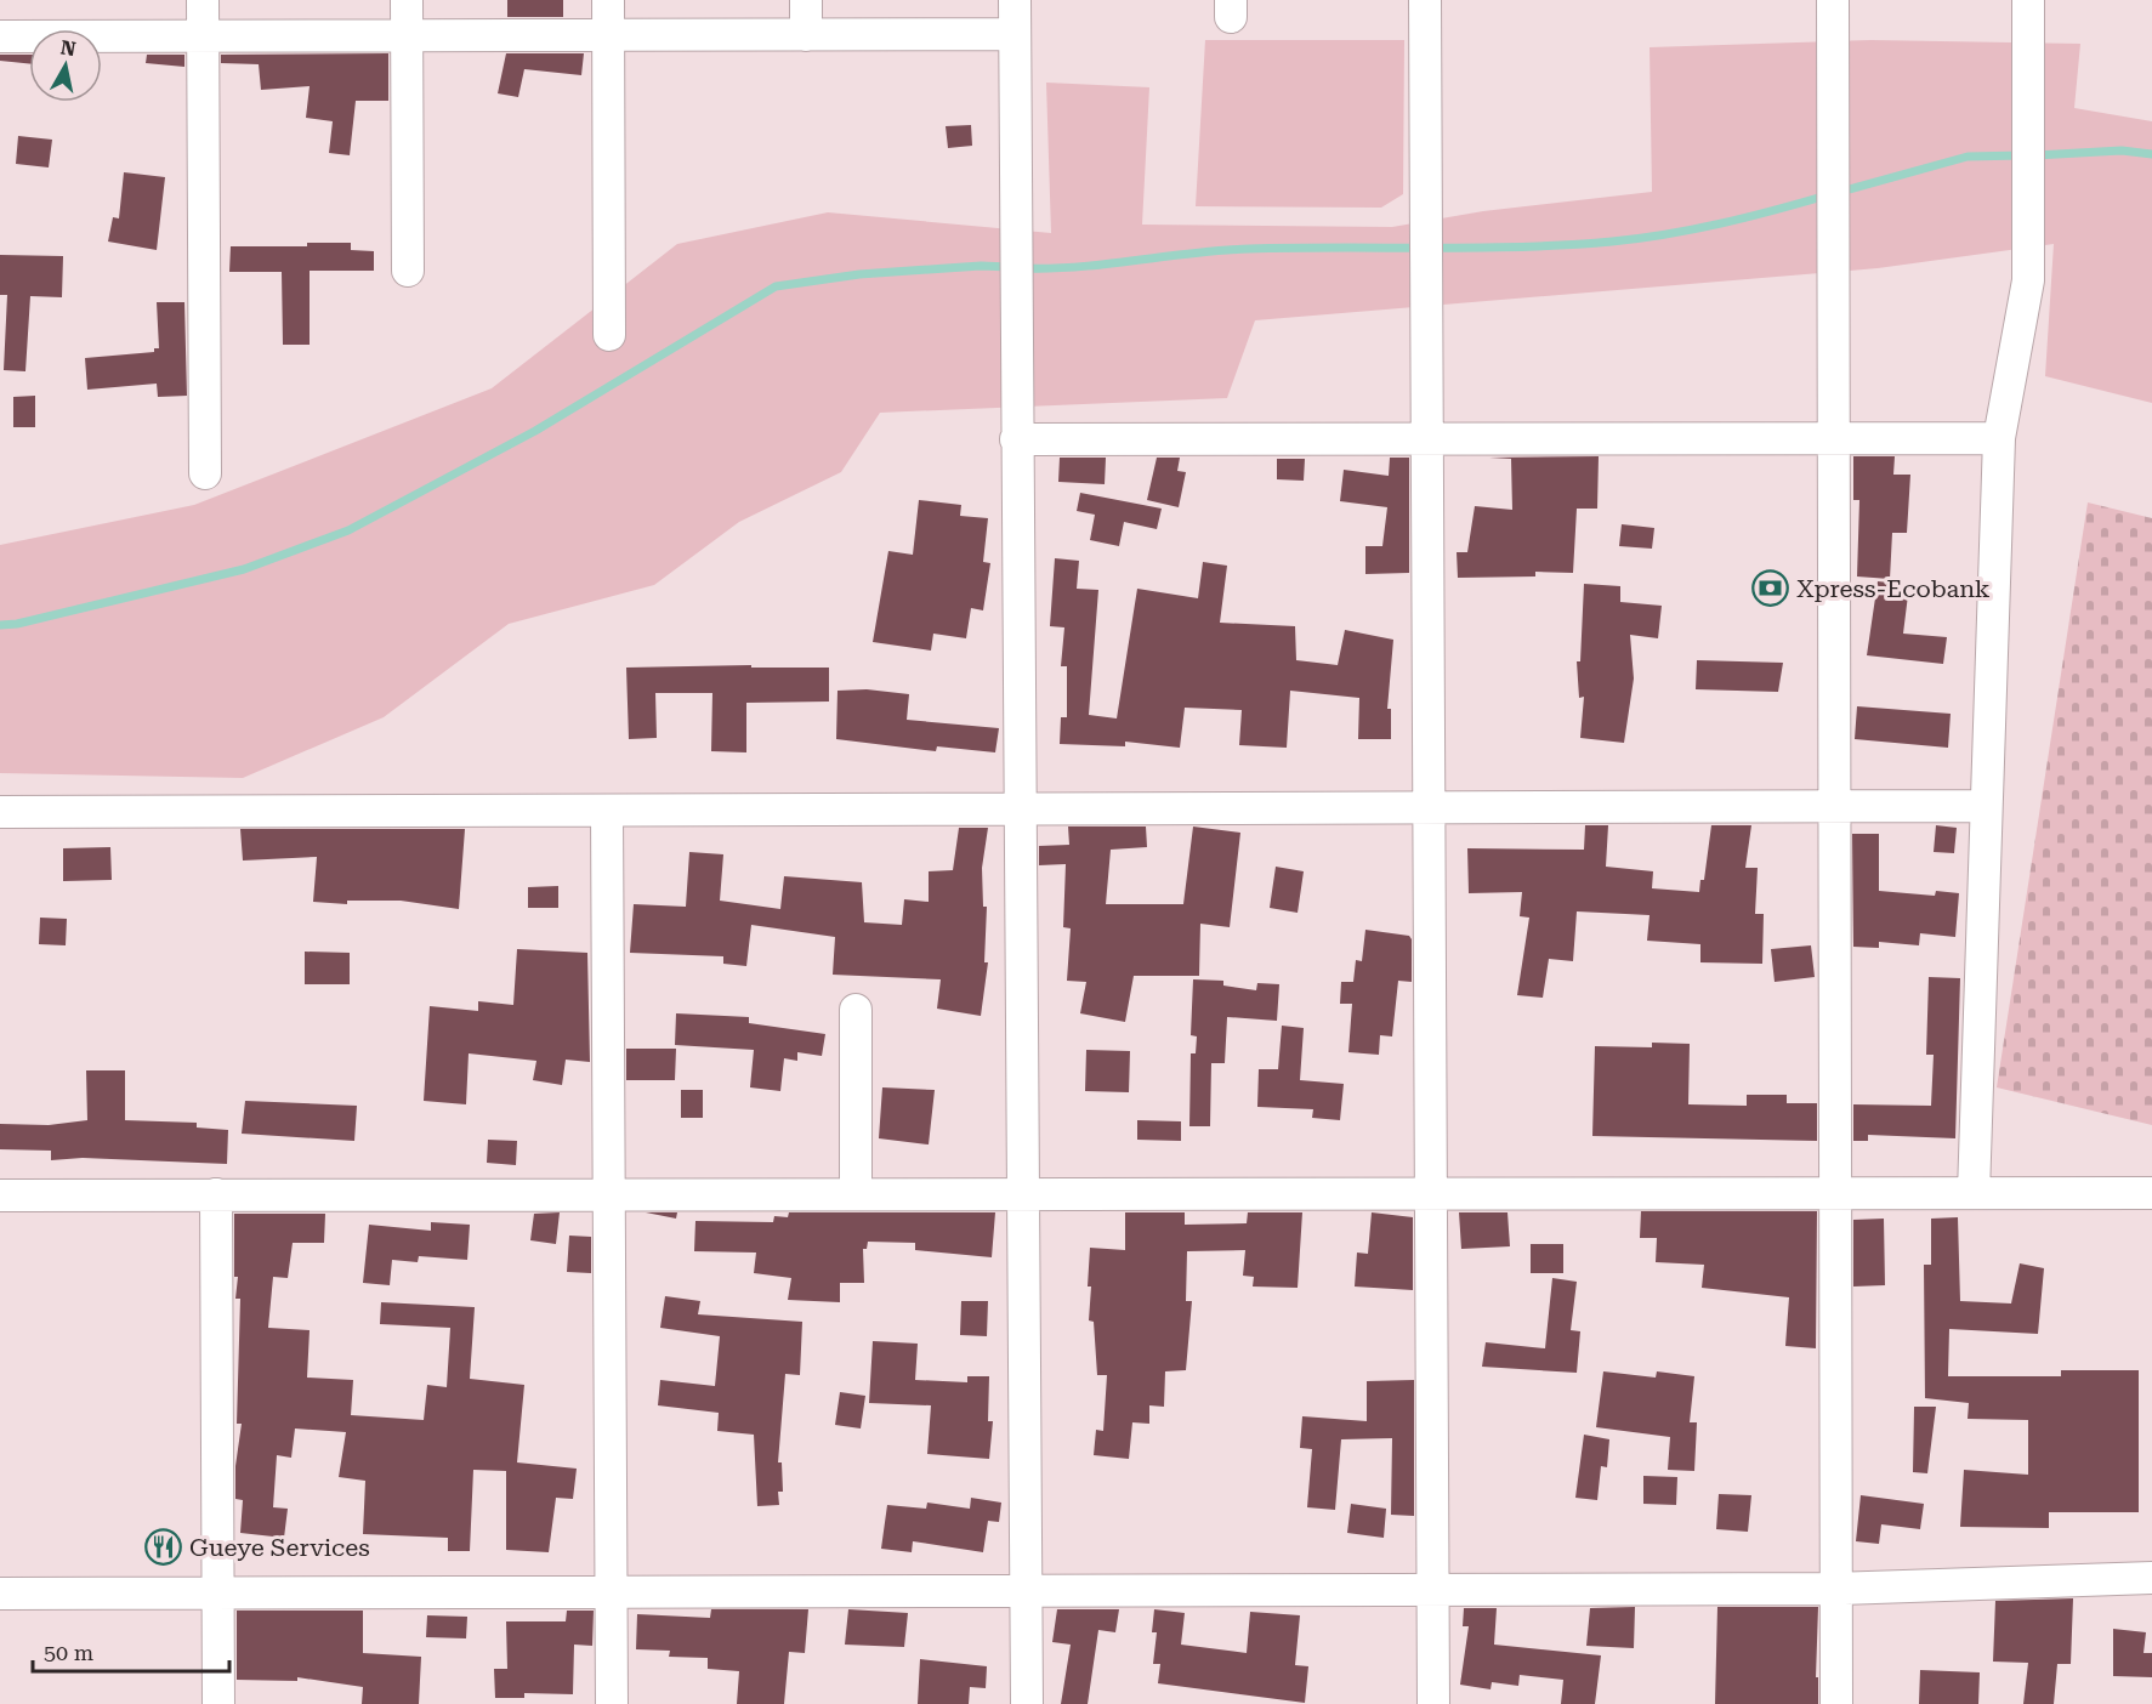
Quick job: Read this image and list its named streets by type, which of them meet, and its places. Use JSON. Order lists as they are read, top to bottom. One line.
{"places":{"bank":["Xpress-Ecobank"],"restaurant":["Gueye Services"]},"scale_bar":"50 m","north":"top"}
